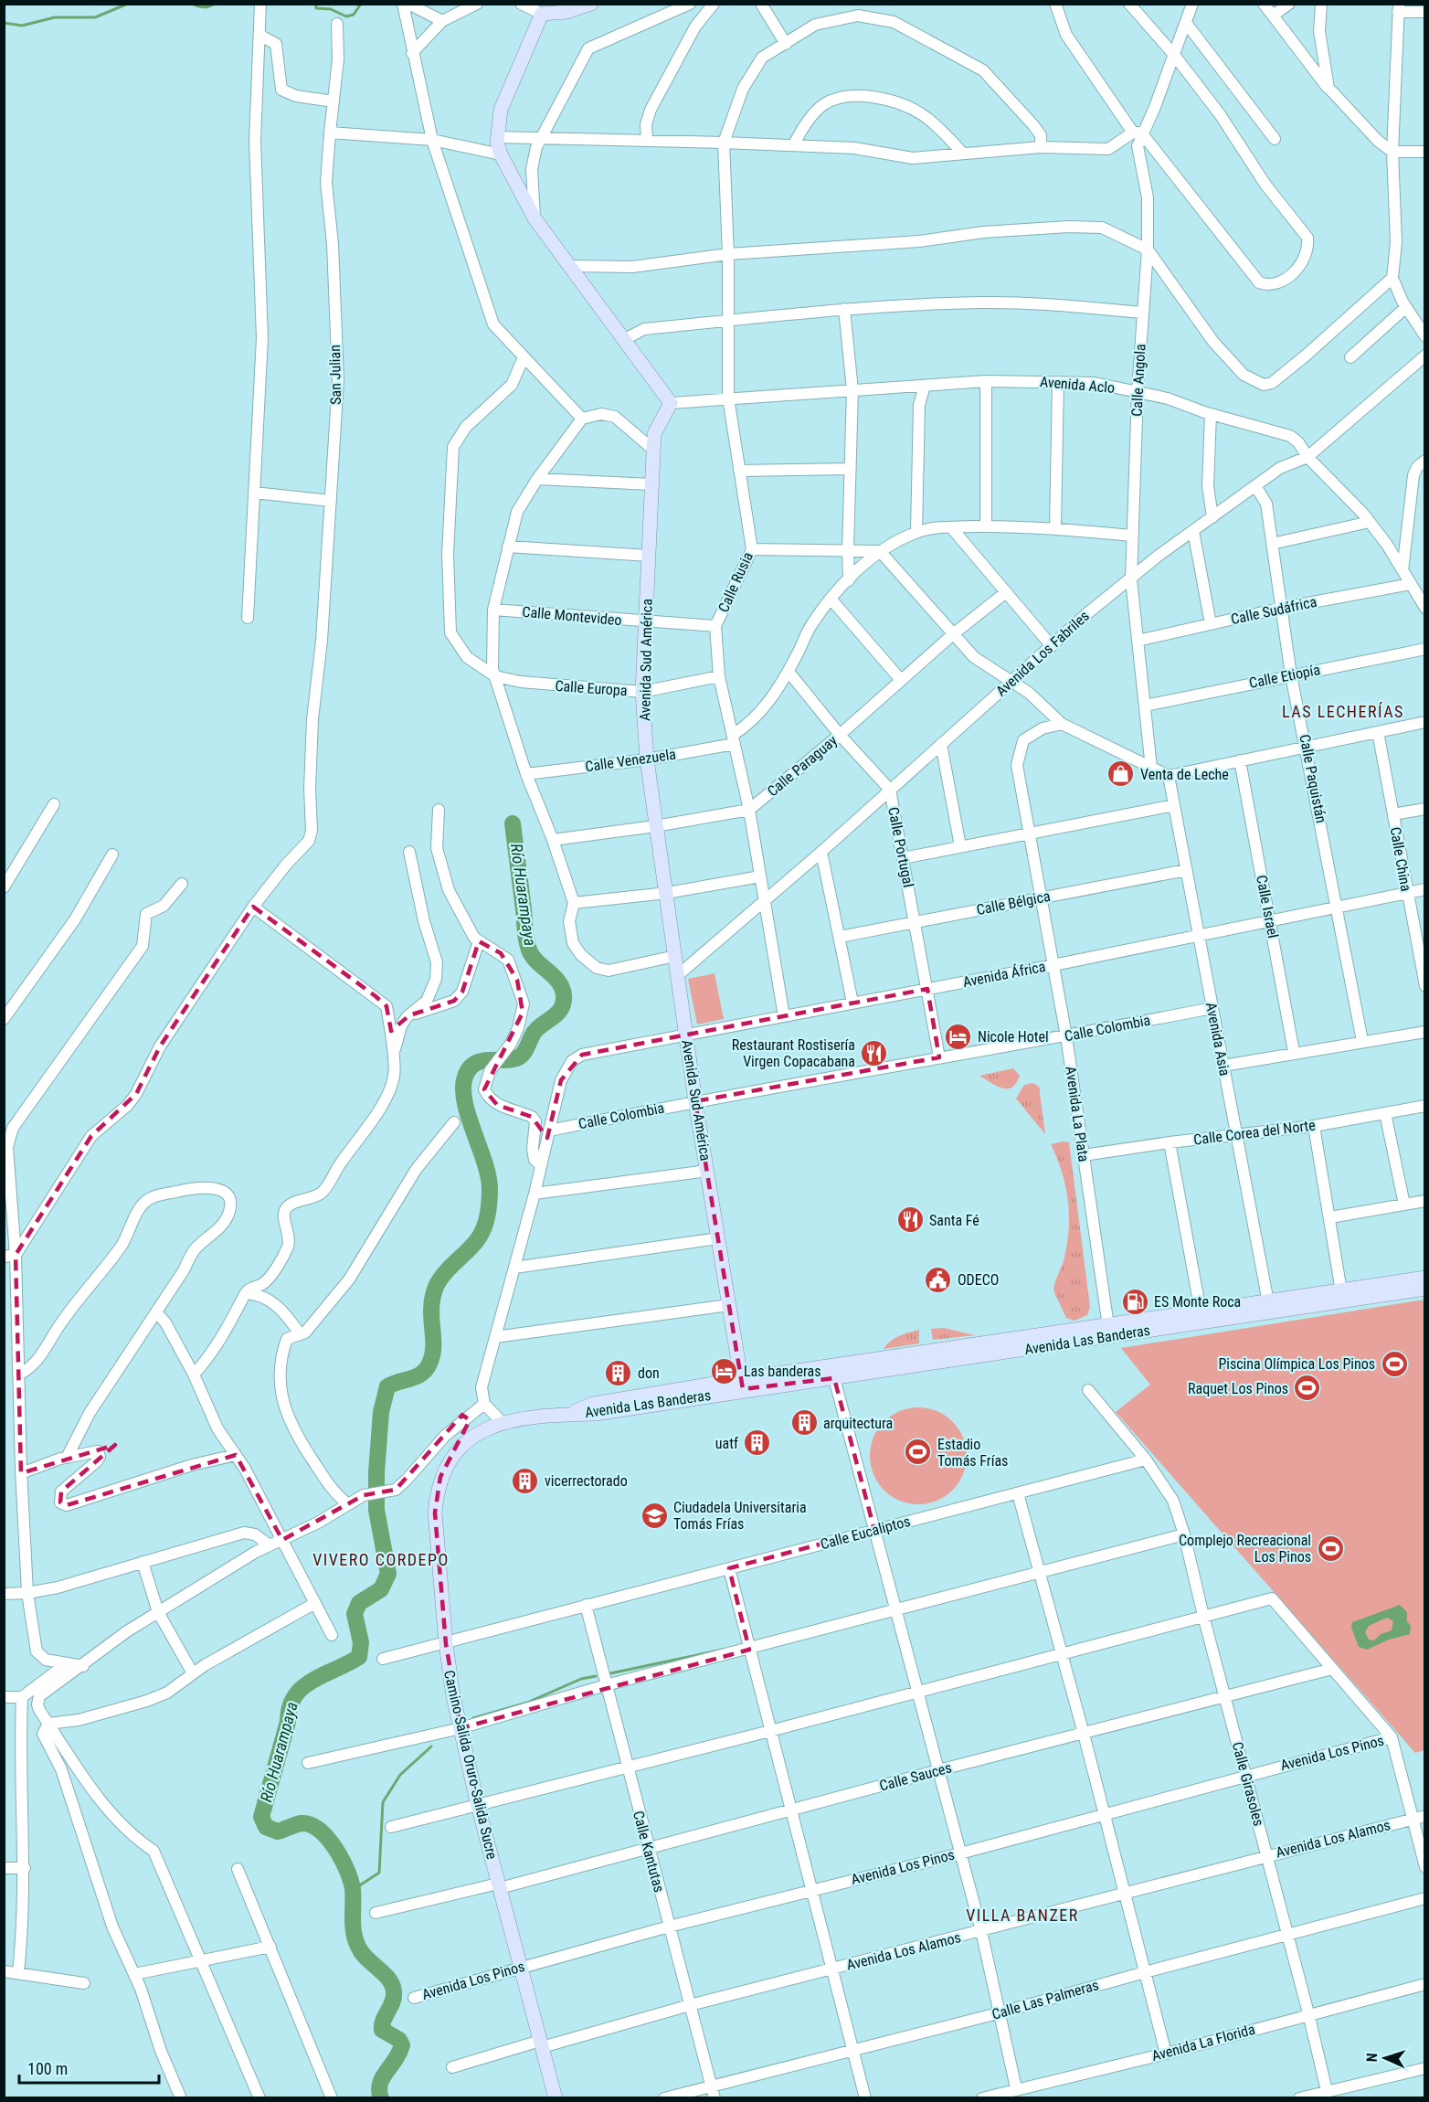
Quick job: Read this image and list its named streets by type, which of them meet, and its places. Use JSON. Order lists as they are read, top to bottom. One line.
{"streets":{"main road":["Avenida Sud América","Avenida Las Banderas","Camino Salida Oruro-Salida Sucre"],"street":["San Julian","Calle Angola","Avenida Aclo","Calle Rusia","Calle Sudáfrica","Calle Montevideo","Avenida Los Fabriles","Calle Etiopía","Calle Europa","Calle Venezuela","Calle Paraguay","Calle Paquistán","Calle Portugal","Calle China","Calle Bélgica","Calle Israel","Avenida África","Calle Colombia","Avenida Asia","Avenida La Plata","Calle Corea del Norte","Calle Eucaliptos","Avenida Los Pinos","Calle Sauces","Calle Girasoles","Avenida Los Alamos","Calle Kantutas","Calle Las Palmeras","Avenida La Florida"]},"crossings":[["Calle Angola","Avenida Aclo"],["Calle Angola","Calle Sudáfrica"],["Calle Angola","Avenida Los Fabriles"],["Calle Angola","Calle Etiopía"],["Avenida Aclo","Calle Rusia"],["Avenida Aclo","Calle Sudáfrica"],["Avenida Aclo","Avenida Los Fabriles"],["Avenida Aclo","Avenida Sud América"],["Calle Rusia","Calle Montevideo"],["Calle Rusia","Avenida Los Fabriles"],["Calle Rusia","Calle Europa"],["Calle Rusia","Calle Venezuela"],["Calle Rusia","Calle Paraguay"],["Calle Rusia","Avenida África"],["Calle Sudáfrica","Calle Paquistán"],["Calle Montevideo","Avenida Sud América"],["Avenida Los Fabriles","Avenida Sud América"],["Avenida Los Fabriles","Calle Paquistán"],["Avenida Los Fabriles","Calle Portugal"],["Avenida Sud América","Calle Europa"],["Avenida Sud América","Calle Venezuela"],["Avenida Sud América","Calle Paraguay"],["Avenida Sud América","Avenida África"],["Avenida Sud América","Calle Colombia"],["Avenida Sud América","Avenida Las Banderas"],["Calle Etiopía","Calle Paquistán"],["Calle Paraguay","Calle Portugal"],["Calle Paquistán","Avenida África"],["Calle Portugal","Calle Bélgica"],["Calle Portugal","Avenida África"],["Calle Portugal","Calle Colombia"],["Calle China","Avenida África"],["Calle Bélgica","Avenida Asia"],["Calle Bélgica","Avenida La Plata"],["Calle Israel","Avenida África"],["Avenida África","Calle Colombia"],["Avenida África","Avenida Asia"],["Avenida África","Avenida La Plata"],["Calle Colombia","Avenida Asia"],["Calle Colombia","Avenida La Plata"],["Avenida Asia","Calle Corea del Norte"],["Avenida Asia","Avenida Las Banderas"],["Avenida La Plata","Calle Corea del Norte"],["Avenida La Plata","Avenida Las Banderas"],["Avenida Las Banderas","Camino Salida Oruro-Salida Sucre"],["Calle Eucaliptos","Camino Salida Oruro-Salida Sucre"],["Calle Eucaliptos","Calle Girasoles"],["Calle Eucaliptos","Calle Kantutas"],["Avenida Los Pinos","Camino Salida Oruro-Salida Sucre"],["Avenida Los Pinos","Calle Girasoles"],["Avenida Los Pinos","Calle Kantutas"],["Camino Salida Oruro-Salida Sucre","Calle Sauces"],["Camino Salida Oruro-Salida Sucre","Avenida Los Alamos"],["Calle Sauces","Calle Girasoles"],["Calle Sauces","Calle Kantutas"],["Calle Girasoles","Avenida Los Alamos"],["Calle Girasoles","Calle Las Palmeras"],["Calle Girasoles","Avenida La Florida"],["Avenida Los Alamos","Calle Kantutas"],["Calle Kantutas","Calle Las Palmeras"]],"districts":["LAS LECHERÍAS","VIVERO CORDEPO","VILLA BANZER"],"water":["Río Huarampaya"],"places":{"shop":["Venta de Leche"],"hotel":["Nicole Hotel","Las banderas"],"restaurant":["Restaurant Rostisería Virgen Copacabana","Santa Fé"],"public building":["ODECO"],"fuel station":["ES Monte Roca"],"sports":["Piscina Olímpica Los Pinos","Raquet Los Pinos","Estadio Tomás Frías","Complejo Recreacional Los Pinos"],"building":["don","arquitectura","uatf","vicerrectorado"],"school or university":["Ciudadela Universitaria Tomás Frías"]},"scale_bar":"100 m","north":"left"}
